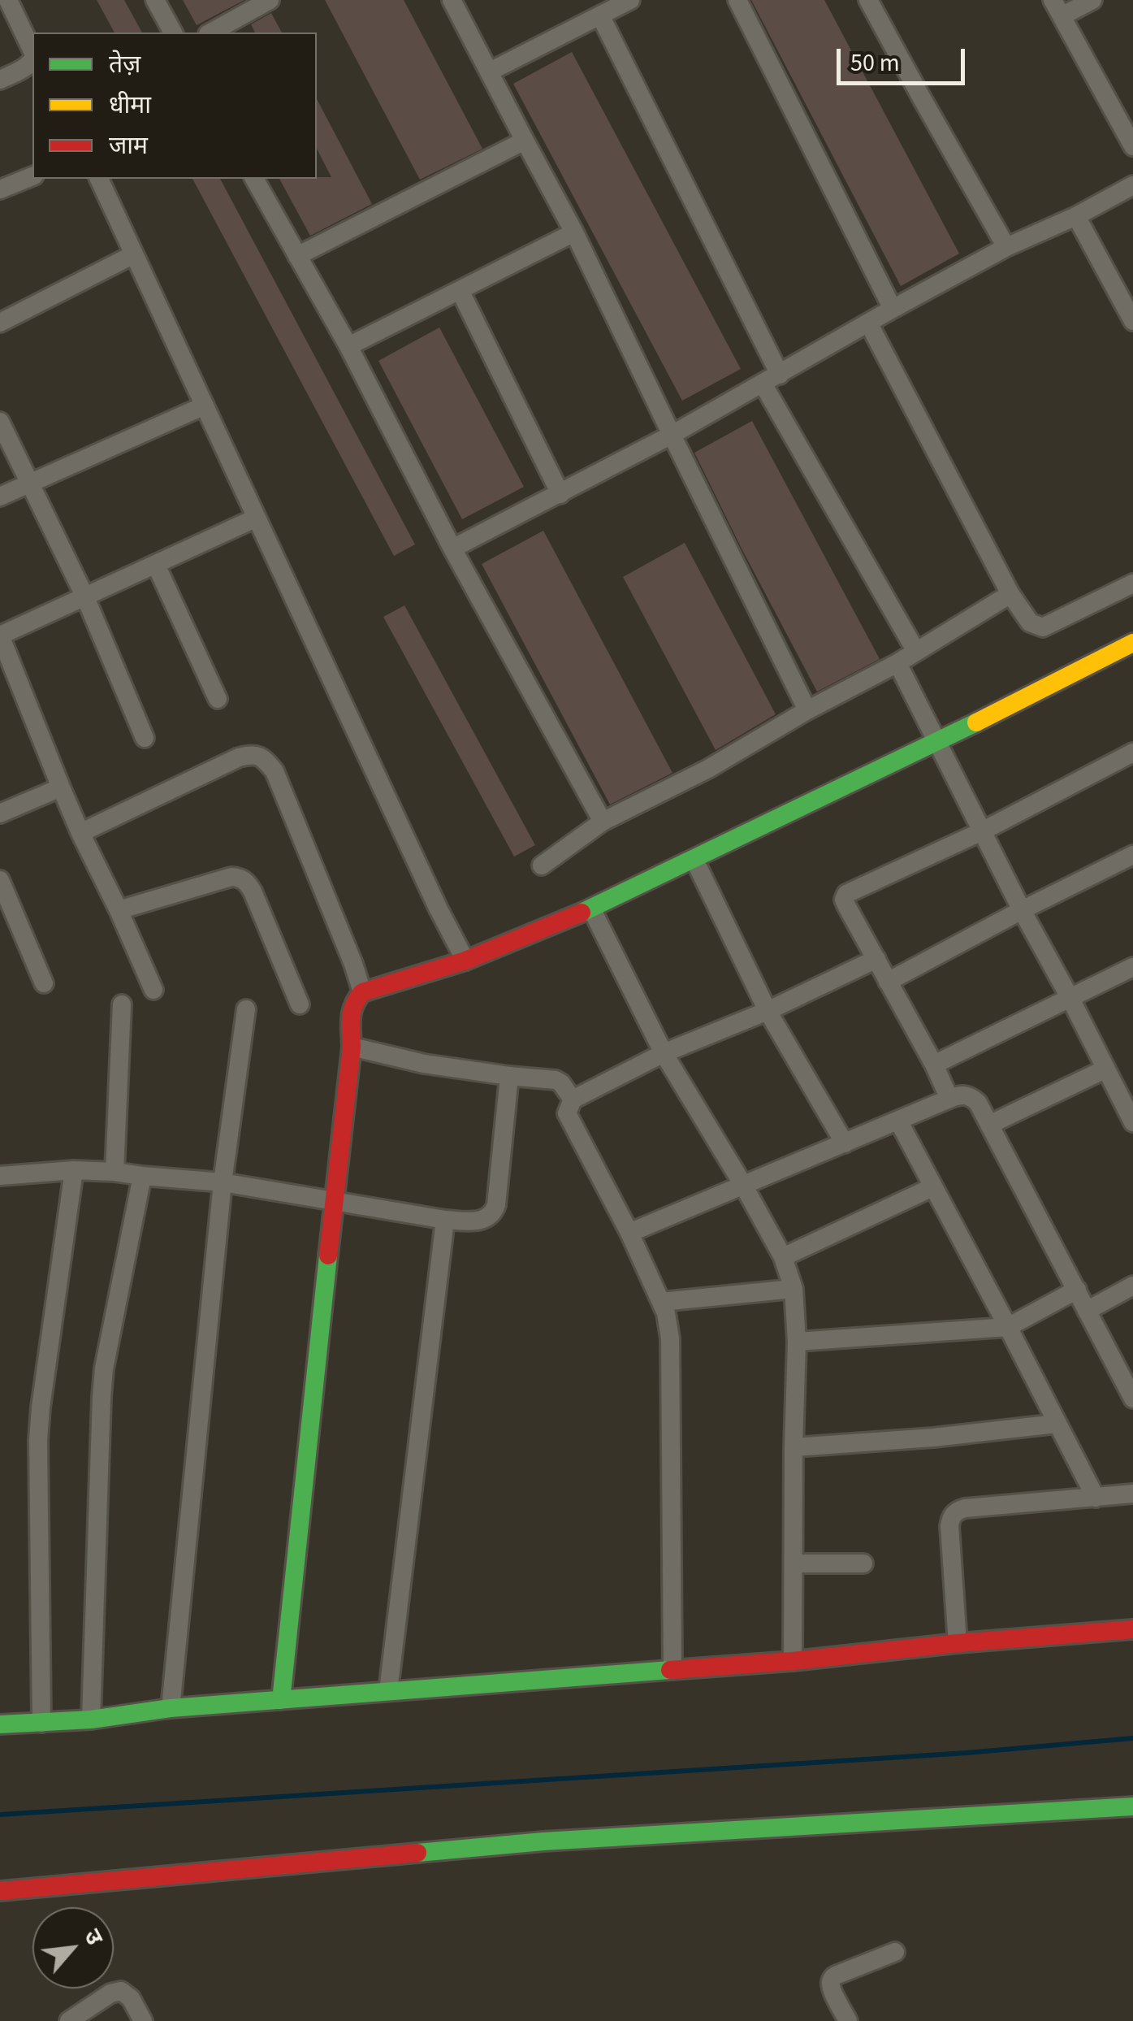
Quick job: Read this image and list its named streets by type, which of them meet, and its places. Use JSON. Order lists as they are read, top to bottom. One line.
{"legend":["तेज़","धीमा","जाम"],"scale_bar":"50 m","north":"top right"}
